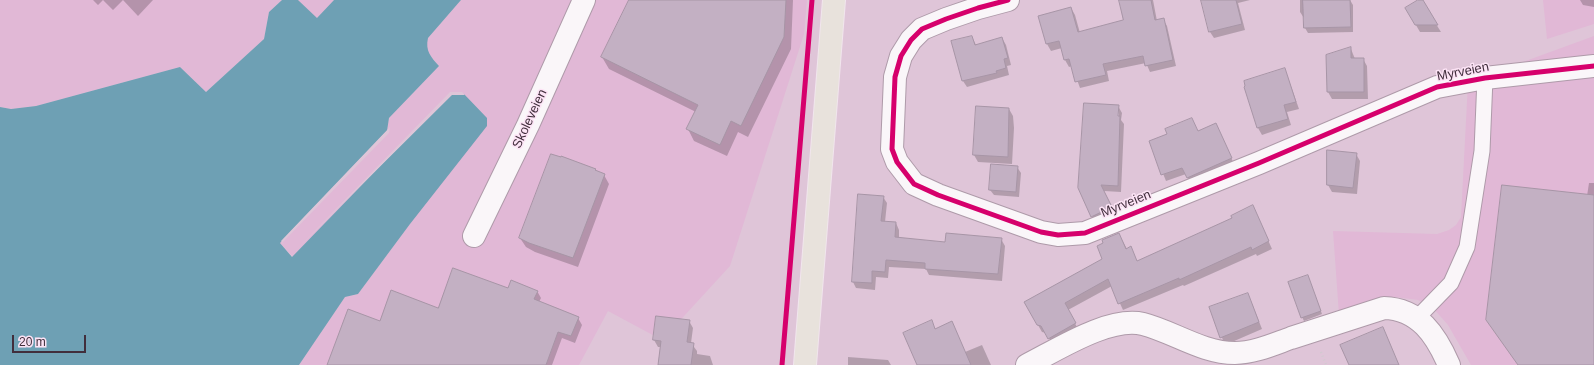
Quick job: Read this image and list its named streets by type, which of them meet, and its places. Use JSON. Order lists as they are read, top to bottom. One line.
{"streets":{"street":["Myrveien","Skoleveien"]},"scale_bar":"20 m"}
